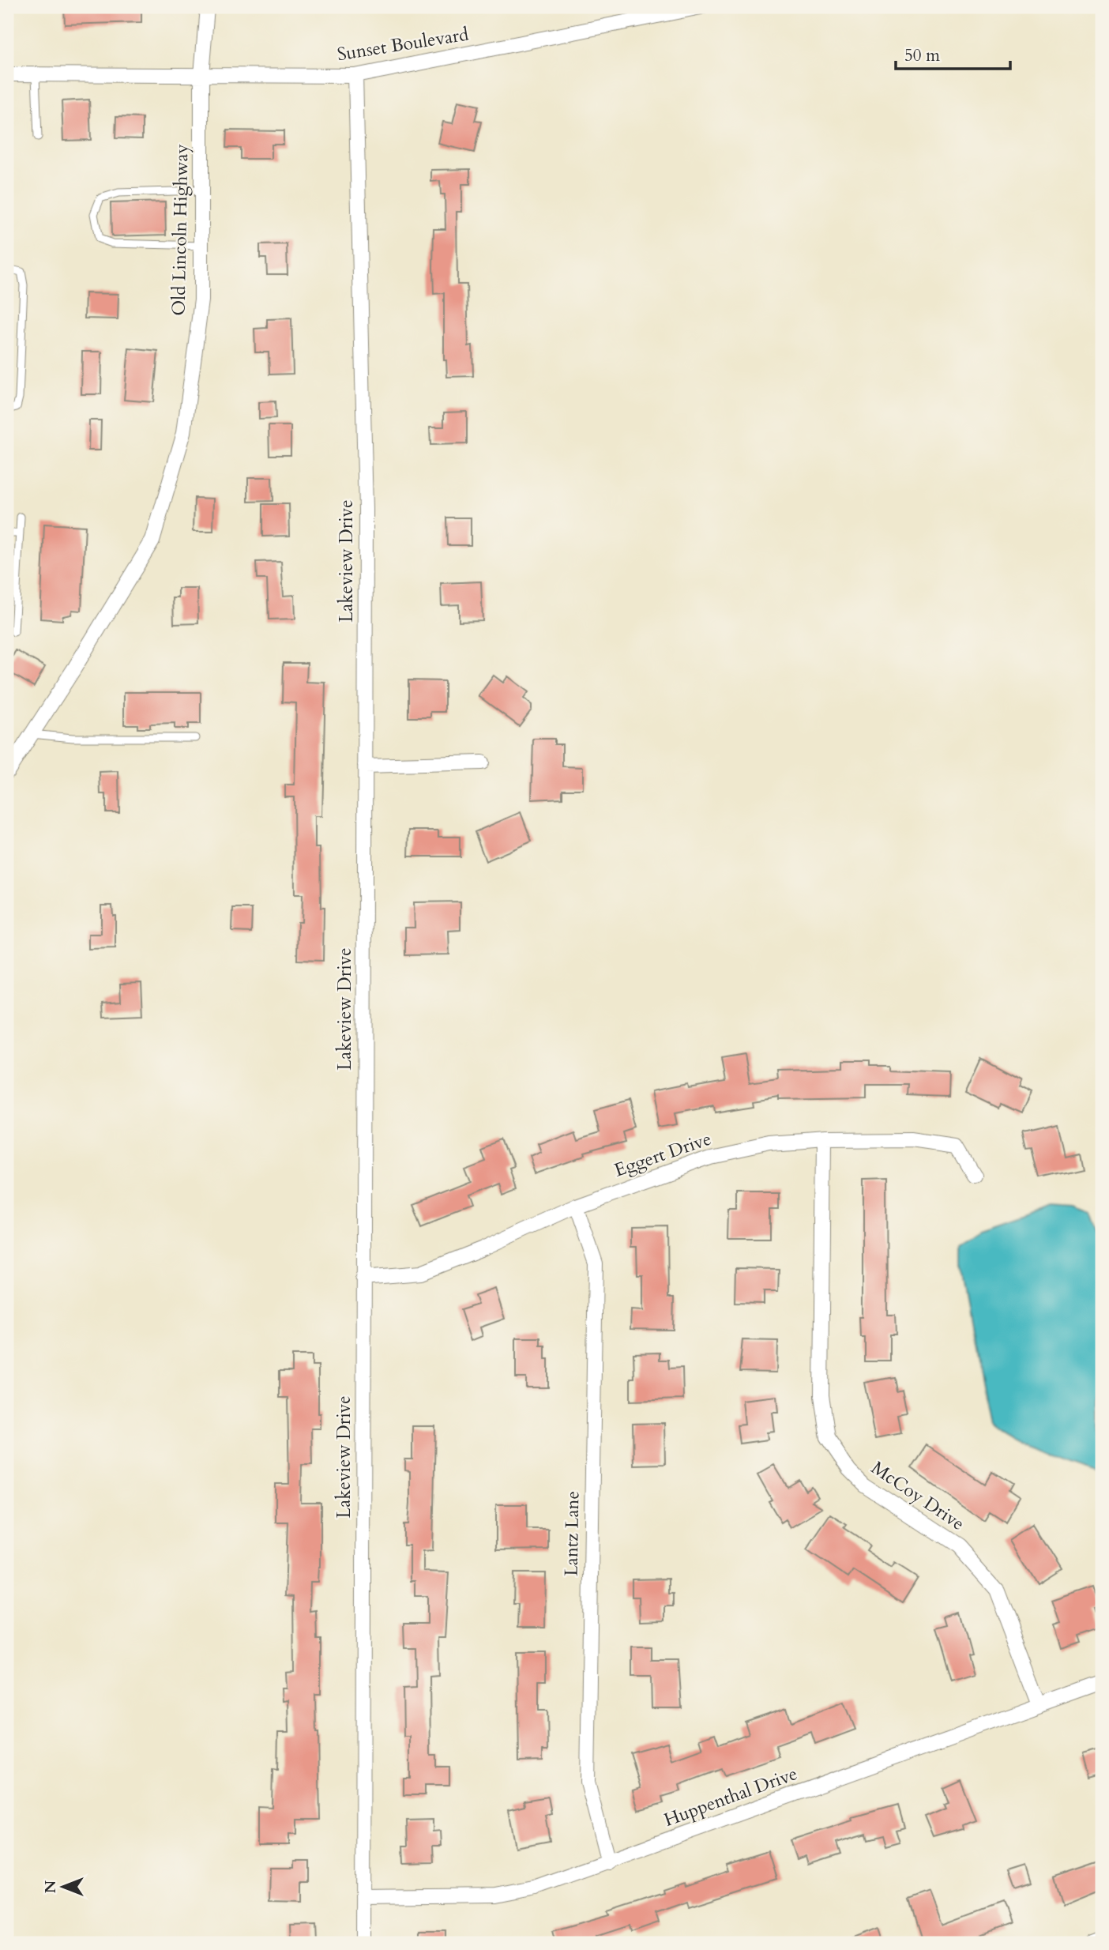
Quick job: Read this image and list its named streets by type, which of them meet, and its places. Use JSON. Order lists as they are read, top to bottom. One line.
{"streets":{"street":["Sunset Boulevard","Old Lincoln Highway","Lakeview Drive","Eggert Drive","McCoy Drive","Lantz Lane","Huppenthal Drive"]},"crossings":[["Sunset Boulevard","Old Lincoln Highway"],["Sunset Boulevard","Lakeview Drive"],["Lakeview Drive","Eggert Drive"],["Lakeview Drive","Huppenthal Drive"],["Eggert Drive","McCoy Drive"],["Eggert Drive","Lantz Lane"],["McCoy Drive","Huppenthal Drive"],["Lantz Lane","Huppenthal Drive"]],"scale_bar":"50 m","north":"left"}
